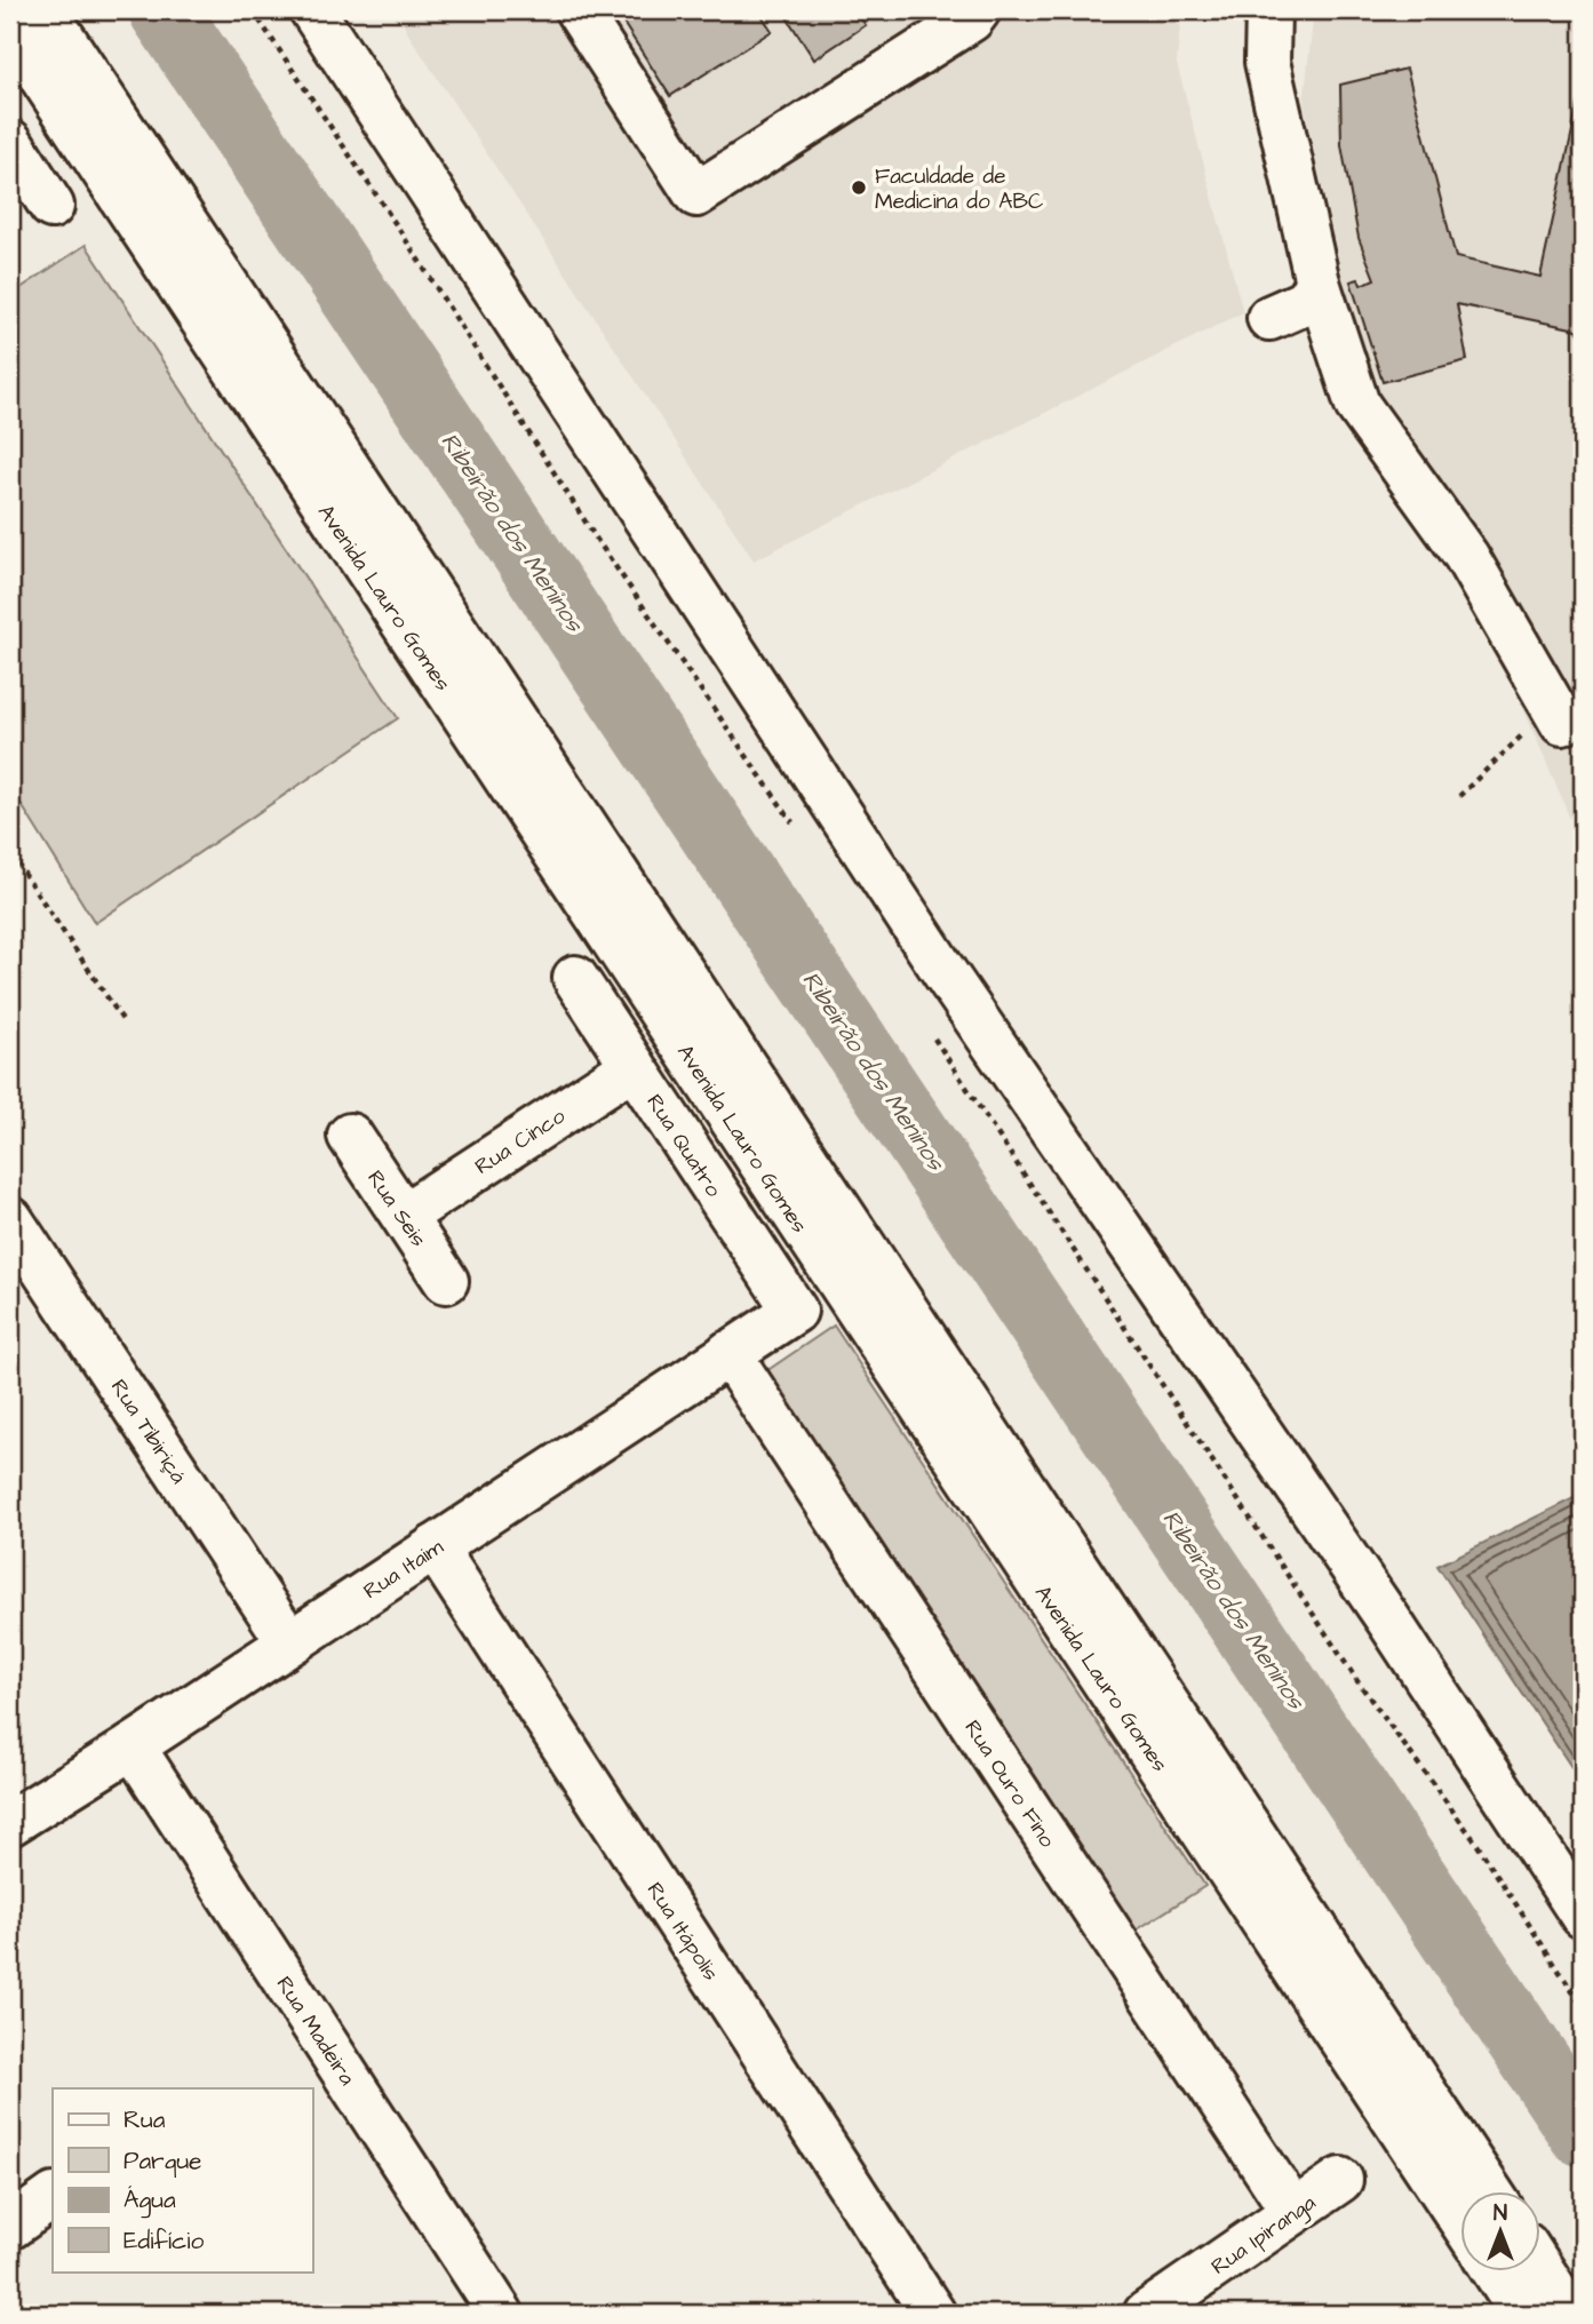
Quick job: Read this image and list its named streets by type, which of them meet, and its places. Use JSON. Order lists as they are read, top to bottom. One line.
{"streets":{"main road":["Avenida Lauro Gomes","Rua Cinco","Rua Quatro","Rua Seis","Rua Tibiriçá","Rua Itaim","Rua Ouro Fino","Rua Itápolis","Rua Madeira","Rua Ipiranga"]},"crossings":[["Rua Cinco","Rua Quatro"],["Rua Cinco","Rua Seis"],["Rua Quatro","Rua Itaim"],["Rua Tibiriçá","Rua Itaim"],["Rua Itaim","Rua Ouro Fino"],["Rua Itaim","Rua Itápolis"],["Rua Itaim","Rua Madeira"],["Rua Ouro Fino","Rua Ipiranga"]],"water":["Ribeirão dos Meninos"],"places":["Faculdade de Medicina do ABC"],"legend":["Rua","Parque","Água","Edifício"],"north":"top"}
